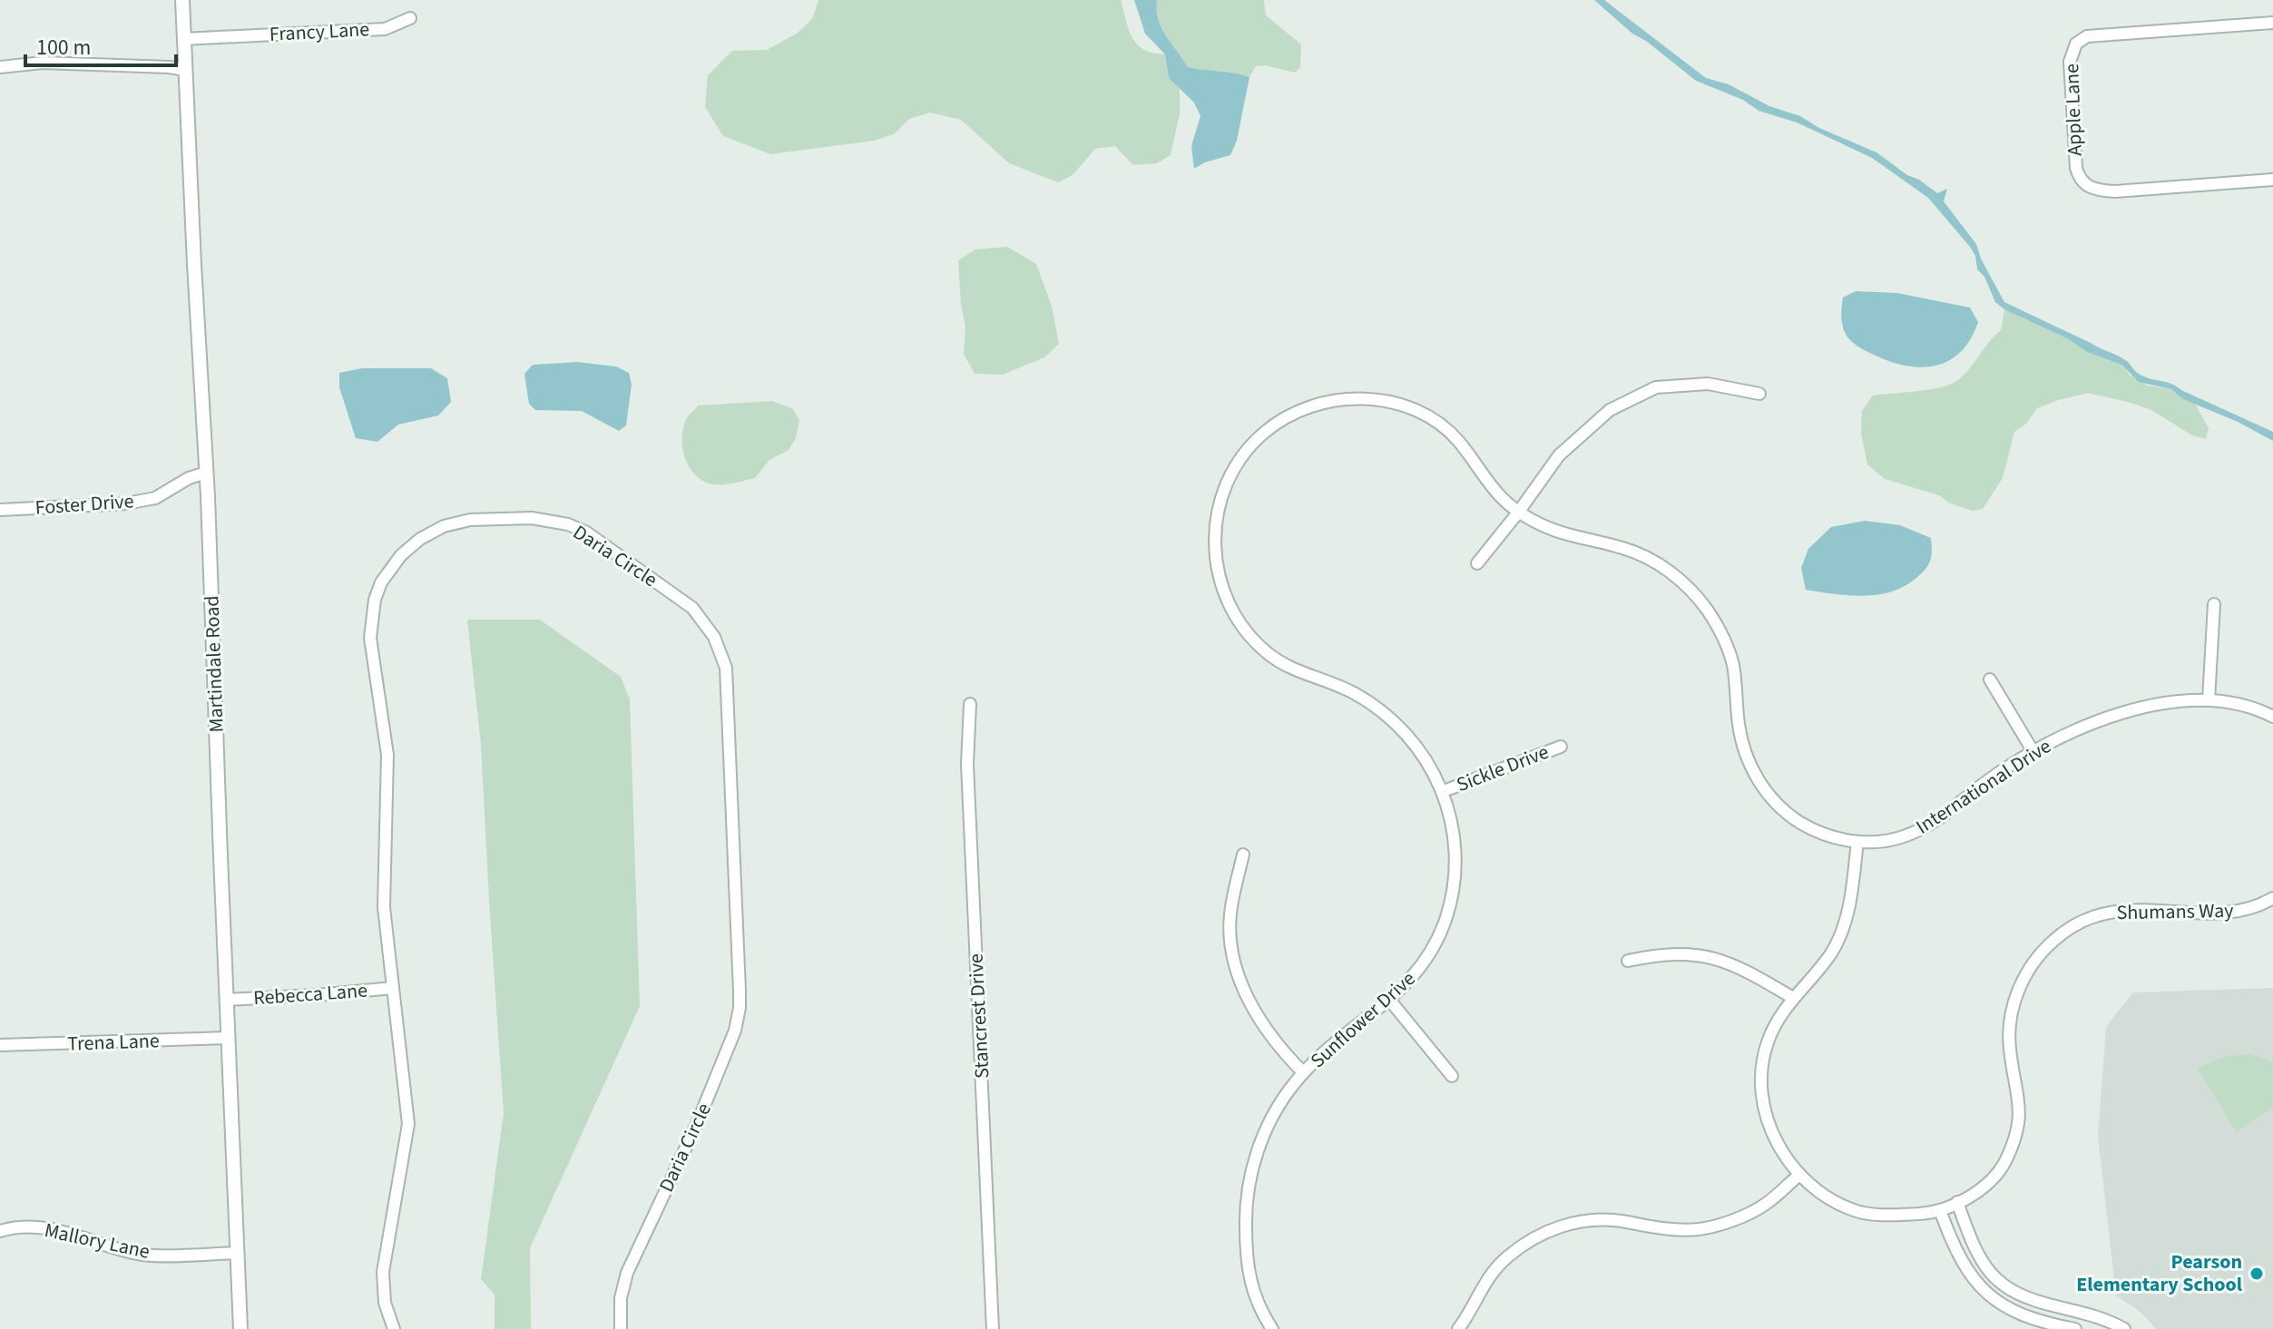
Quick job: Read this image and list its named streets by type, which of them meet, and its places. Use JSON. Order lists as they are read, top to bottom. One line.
{"streets":{"street":["Francy Lane","Apple Lane","Foster Drive","Daria Circle","Martindale Road","Sickle Drive","International Drive","Shumans Way","Rebecca Lane","Stancrest Drive","Sunflower Drive","Trena Lane","Mallory Lane"]},"crossings":[["Francy Lane","Martindale Road"],["Foster Drive","Martindale Road"],["Daria Circle","Rebecca Lane"],["Martindale Road","Rebecca Lane"],["Martindale Road","Trena Lane"],["Martindale Road","Mallory Lane"],["Sickle Drive","Sunflower Drive"],["International Drive","Shumans Way"],["International Drive","Sunflower Drive"]],"places":["Pearson Elementary School"],"scale_bar":"100 m"}
